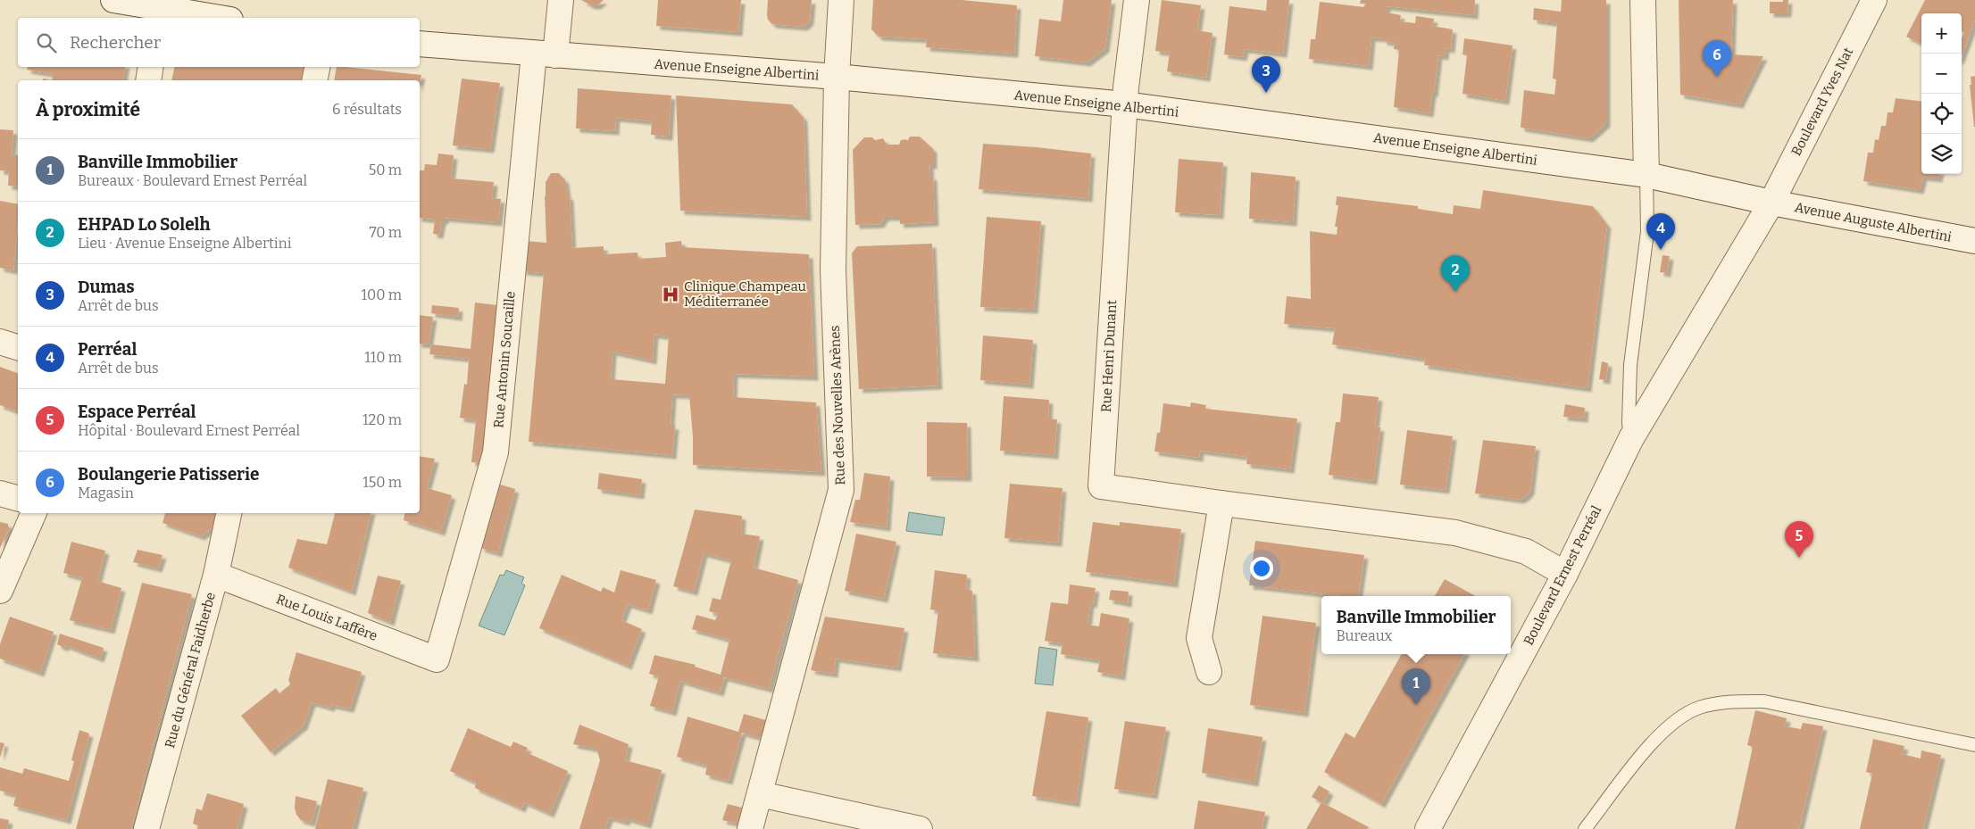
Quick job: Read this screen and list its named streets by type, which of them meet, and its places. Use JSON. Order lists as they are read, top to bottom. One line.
{"streets":{"street":["Avenue Enseigne Albertini","Boulevard Yves Nat","Avenue Auguste Albertini","Rue Henri Dunant","Rue Antonin Soucaille","Rue des Nouvelles Arènes","Boulevard Ernest Perréal","Rue Louis Laffère","Rue du Général Faidherbe"]},"crossings":[["Avenue Enseigne Albertini","Boulevard Yves Nat"],["Avenue Enseigne Albertini","Avenue Auguste Albertini"],["Avenue Enseigne Albertini","Rue Henri Dunant"],["Avenue Enseigne Albertini","Rue Antonin Soucaille"],["Avenue Enseigne Albertini","Rue des Nouvelles Arènes"],["Avenue Enseigne Albertini","Boulevard Ernest Perréal"],["Boulevard Yves Nat","Avenue Auguste Albertini"],["Boulevard Yves Nat","Boulevard Ernest Perréal"],["Avenue Auguste Albertini","Boulevard Ernest Perréal"],["Rue Henri Dunant","Boulevard Ernest Perréal"],["Rue Antonin Soucaille","Rue Louis Laffère"],["Rue Louis Laffère","Rue du Général Faidherbe"]],"places":{"hospital":["Clinique Champeau Méditerranée"]},"page":{"map_buttons":["+","−"],"search":"Rechercher","pins":["6","3","4","2","5","1"],"heading":["À proximité","6 résultats"],"list":[{"mark":"1","name":"Banville Immobilier","note":"Bureaux · Boulevard Ernest Perréal","value":"50 m"},{"mark":"2","name":"EHPAD Lo Solelh","note":"Lieu · Avenue Enseigne Albertini","value":"70 m"},{"mark":"3","name":"Dumas","note":"Arrêt de bus","value":"100 m"},{"mark":"4","name":"Perréal","note":"Arrêt de bus","value":"110 m"},{"mark":"5","name":"Espace Perréal","note":"Hôpital · Boulevard Ernest Perréal","value":"120 m"},{"mark":"6","name":"Boulangerie Patisserie","note":"Magasin","value":"150 m"}],"popup":["Banville Immobilier","Bureaux"]}}
